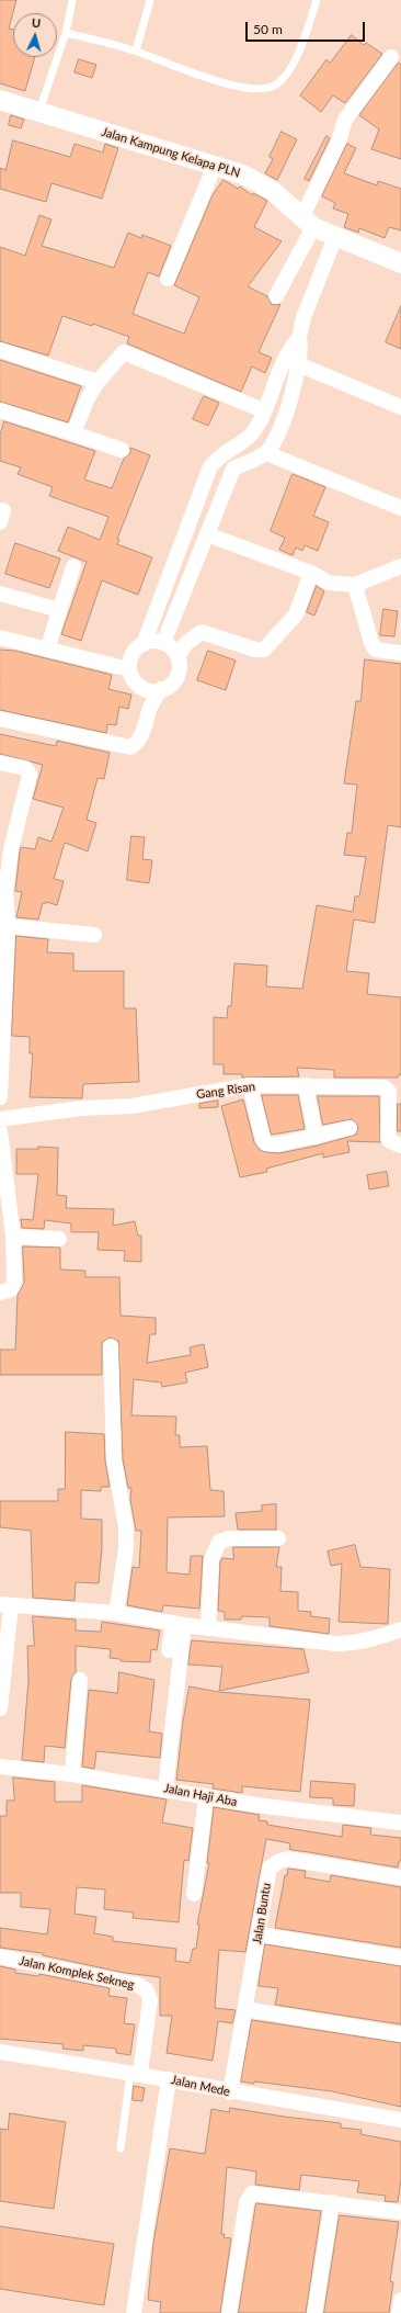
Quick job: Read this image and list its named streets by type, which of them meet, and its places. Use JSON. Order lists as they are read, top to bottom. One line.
{"streets":{"street":["Jalan Kampung Kelapa PLN","Gang Risan","Jalan Haji Aba","Jalan Buntu","Jalan Komplek Sekneg","Jalan Mede"]},"crossings":[["Jalan Buntu","Jalan Mede"],["Jalan Komplek Sekneg","Jalan Mede"]],"scale_bar":"50 m","north":"top"}
